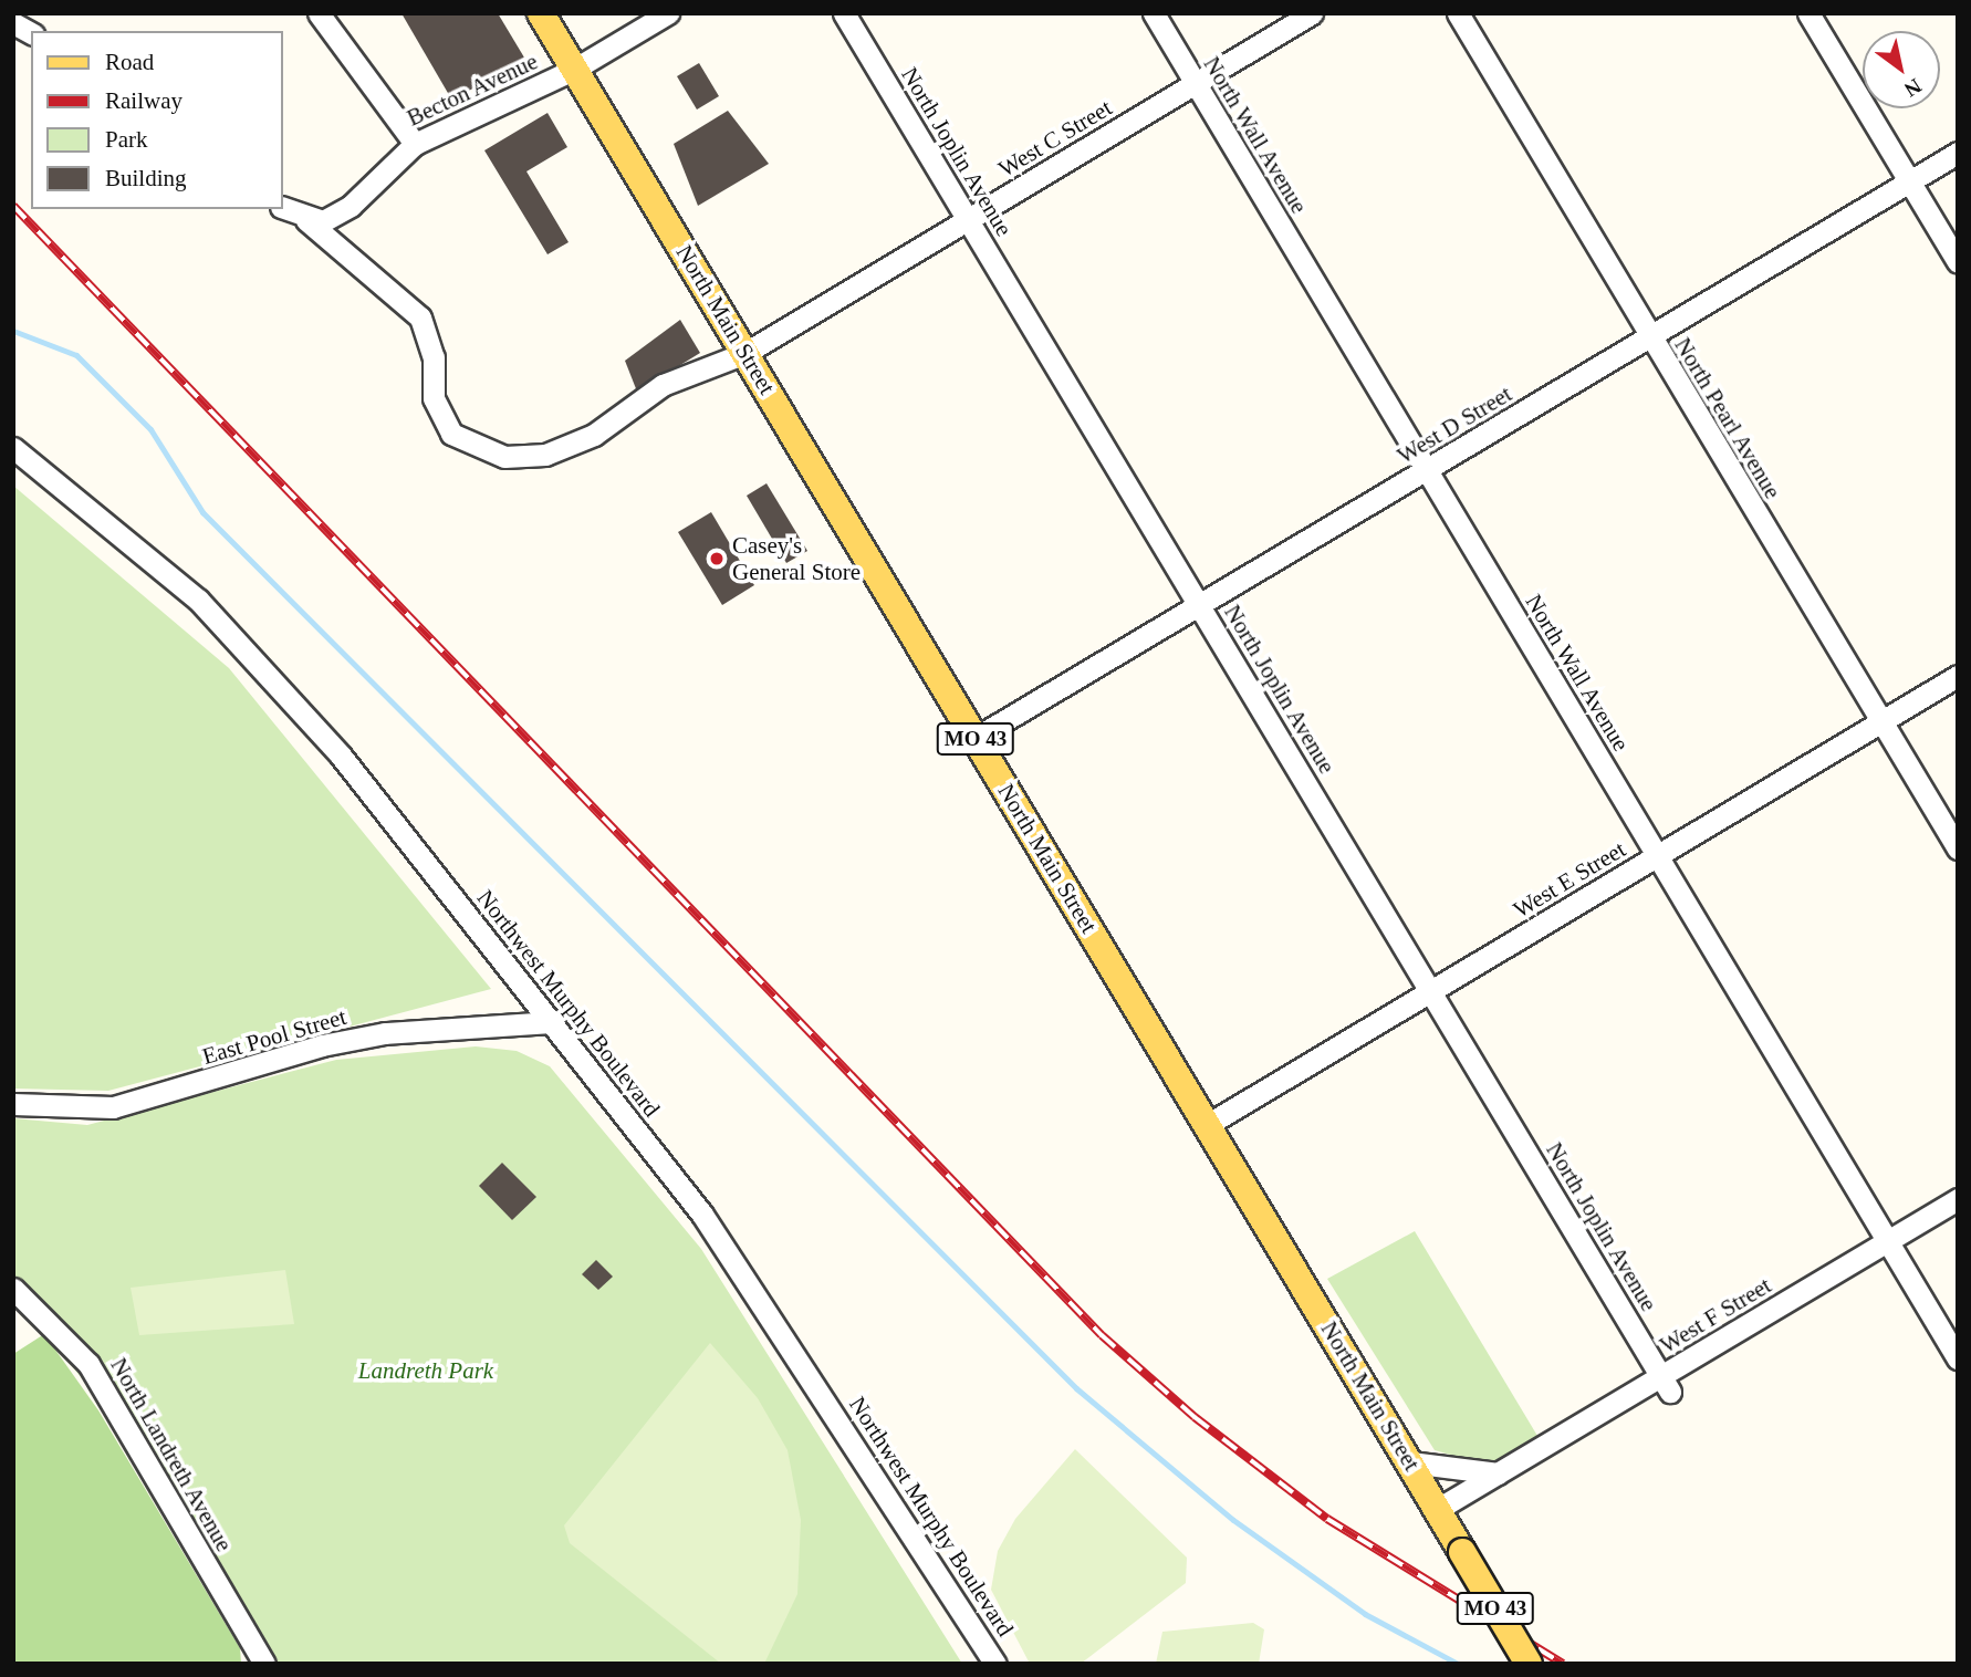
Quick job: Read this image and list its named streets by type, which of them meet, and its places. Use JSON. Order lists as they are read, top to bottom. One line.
{"streets":{"main road":["North Main Street","MO 43"],"street":["Becton Avenue","North Wall Avenue","West C Street","North Joplin Avenue","North Pearl Avenue","West D Street","West E Street","Northwest Murphy Boulevard","East Pool Street","West F Street","North Landreth Avenue"]},"crossings":[["Becton Avenue","West C Street"],["Becton Avenue","North Main Street"],["North Wall Avenue","West C Street"],["North Wall Avenue","West D Street"],["North Wall Avenue","West E Street"],["North Wall Avenue","West F Street"],["West C Street","North Joplin Avenue"],["West C Street","North Main Street"],["North Joplin Avenue","West D Street"],["North Joplin Avenue","West E Street"],["North Joplin Avenue","West F Street"],["North Main Street","West D Street"],["North Main Street","West E Street"],["North Main Street","West F Street"],["North Pearl Avenue","West D Street"],["North Pearl Avenue","West E Street"],["Northwest Murphy Boulevard","East Pool Street"]],"parks":["Landreth Park"],"places":["Casey's General Store"],"legend":["Road","Railway","Park","Building"],"north":"bottom right"}
